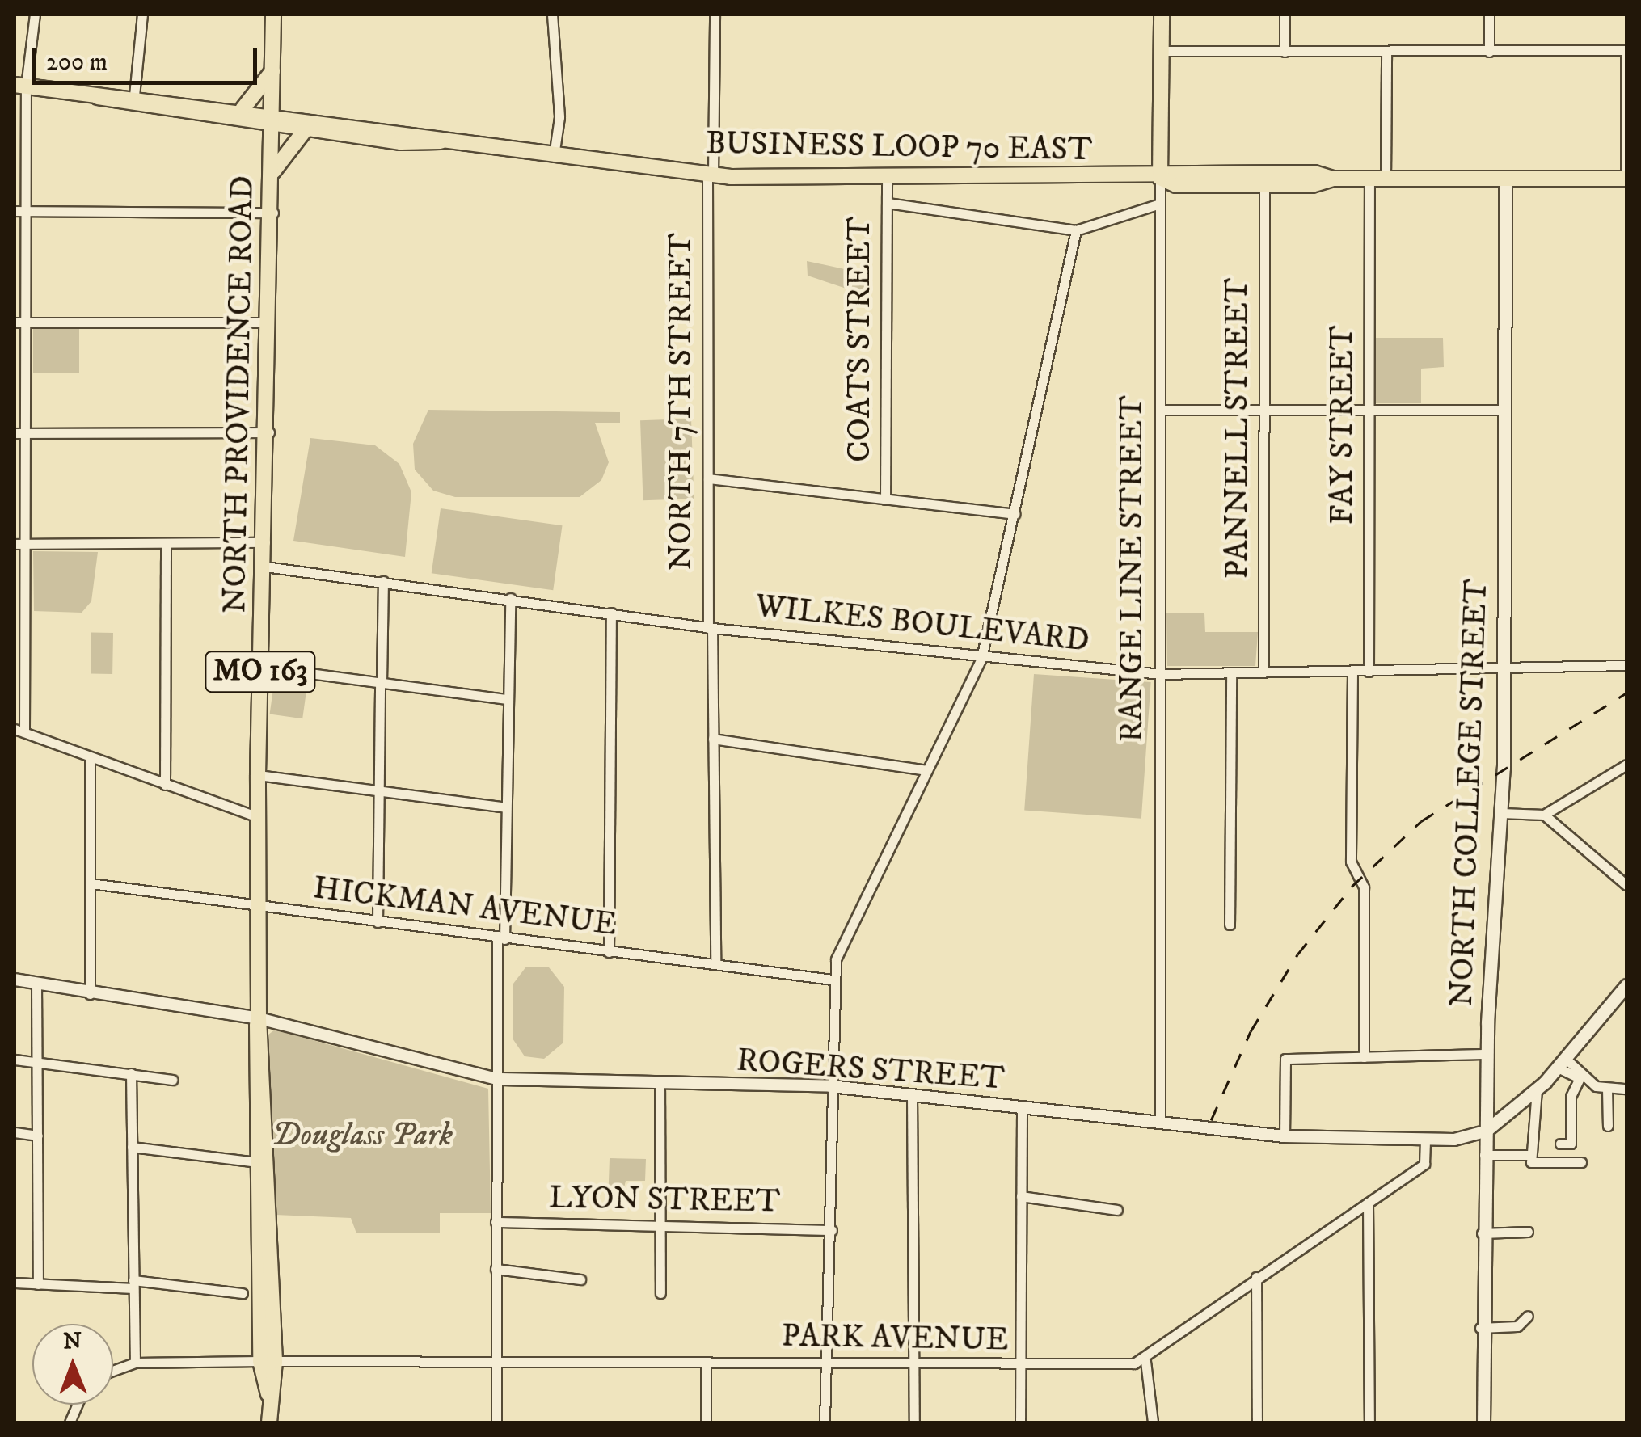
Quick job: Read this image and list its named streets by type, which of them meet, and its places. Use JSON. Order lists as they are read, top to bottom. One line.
{"streets":{"main road":["BUSINESS LOOP 70 EAST","NORTH PROVIDENCE ROAD","RANGE LINE STREET","MO 163","NORTH COLLEGE STREET"],"street":["COATS STREET","NORTH 7TH STREET","FAY STREET","PANNELL STREET","WILKES BOULEVARD","HICKMAN AVENUE","ROGERS STREET","LYON STREET","PARK AVENUE"]},"crossings":[["BUSINESS LOOP 70 EAST","COATS STREET"],["BUSINESS LOOP 70 EAST","NORTH PROVIDENCE ROAD"],["BUSINESS LOOP 70 EAST","NORTH 7TH STREET"],["BUSINESS LOOP 70 EAST","FAY STREET"],["BUSINESS LOOP 70 EAST","PANNELL STREET"],["BUSINESS LOOP 70 EAST","RANGE LINE STREET"],["BUSINESS LOOP 70 EAST","NORTH COLLEGE STREET"],["NORTH PROVIDENCE ROAD","WILKES BOULEVARD"],["NORTH PROVIDENCE ROAD","HICKMAN AVENUE"],["NORTH PROVIDENCE ROAD","ROGERS STREET"],["NORTH PROVIDENCE ROAD","PARK AVENUE"],["NORTH 7TH STREET","WILKES BOULEVARD"],["NORTH 7TH STREET","HICKMAN AVENUE"],["FAY STREET","WILKES BOULEVARD"],["PANNELL STREET","WILKES BOULEVARD"],["RANGE LINE STREET","WILKES BOULEVARD"],["RANGE LINE STREET","ROGERS STREET"],["WILKES BOULEVARD","NORTH COLLEGE STREET"],["NORTH COLLEGE STREET","ROGERS STREET"]],"parks":["Douglass Park"],"scale_bar":"200 m","north":"top"}
